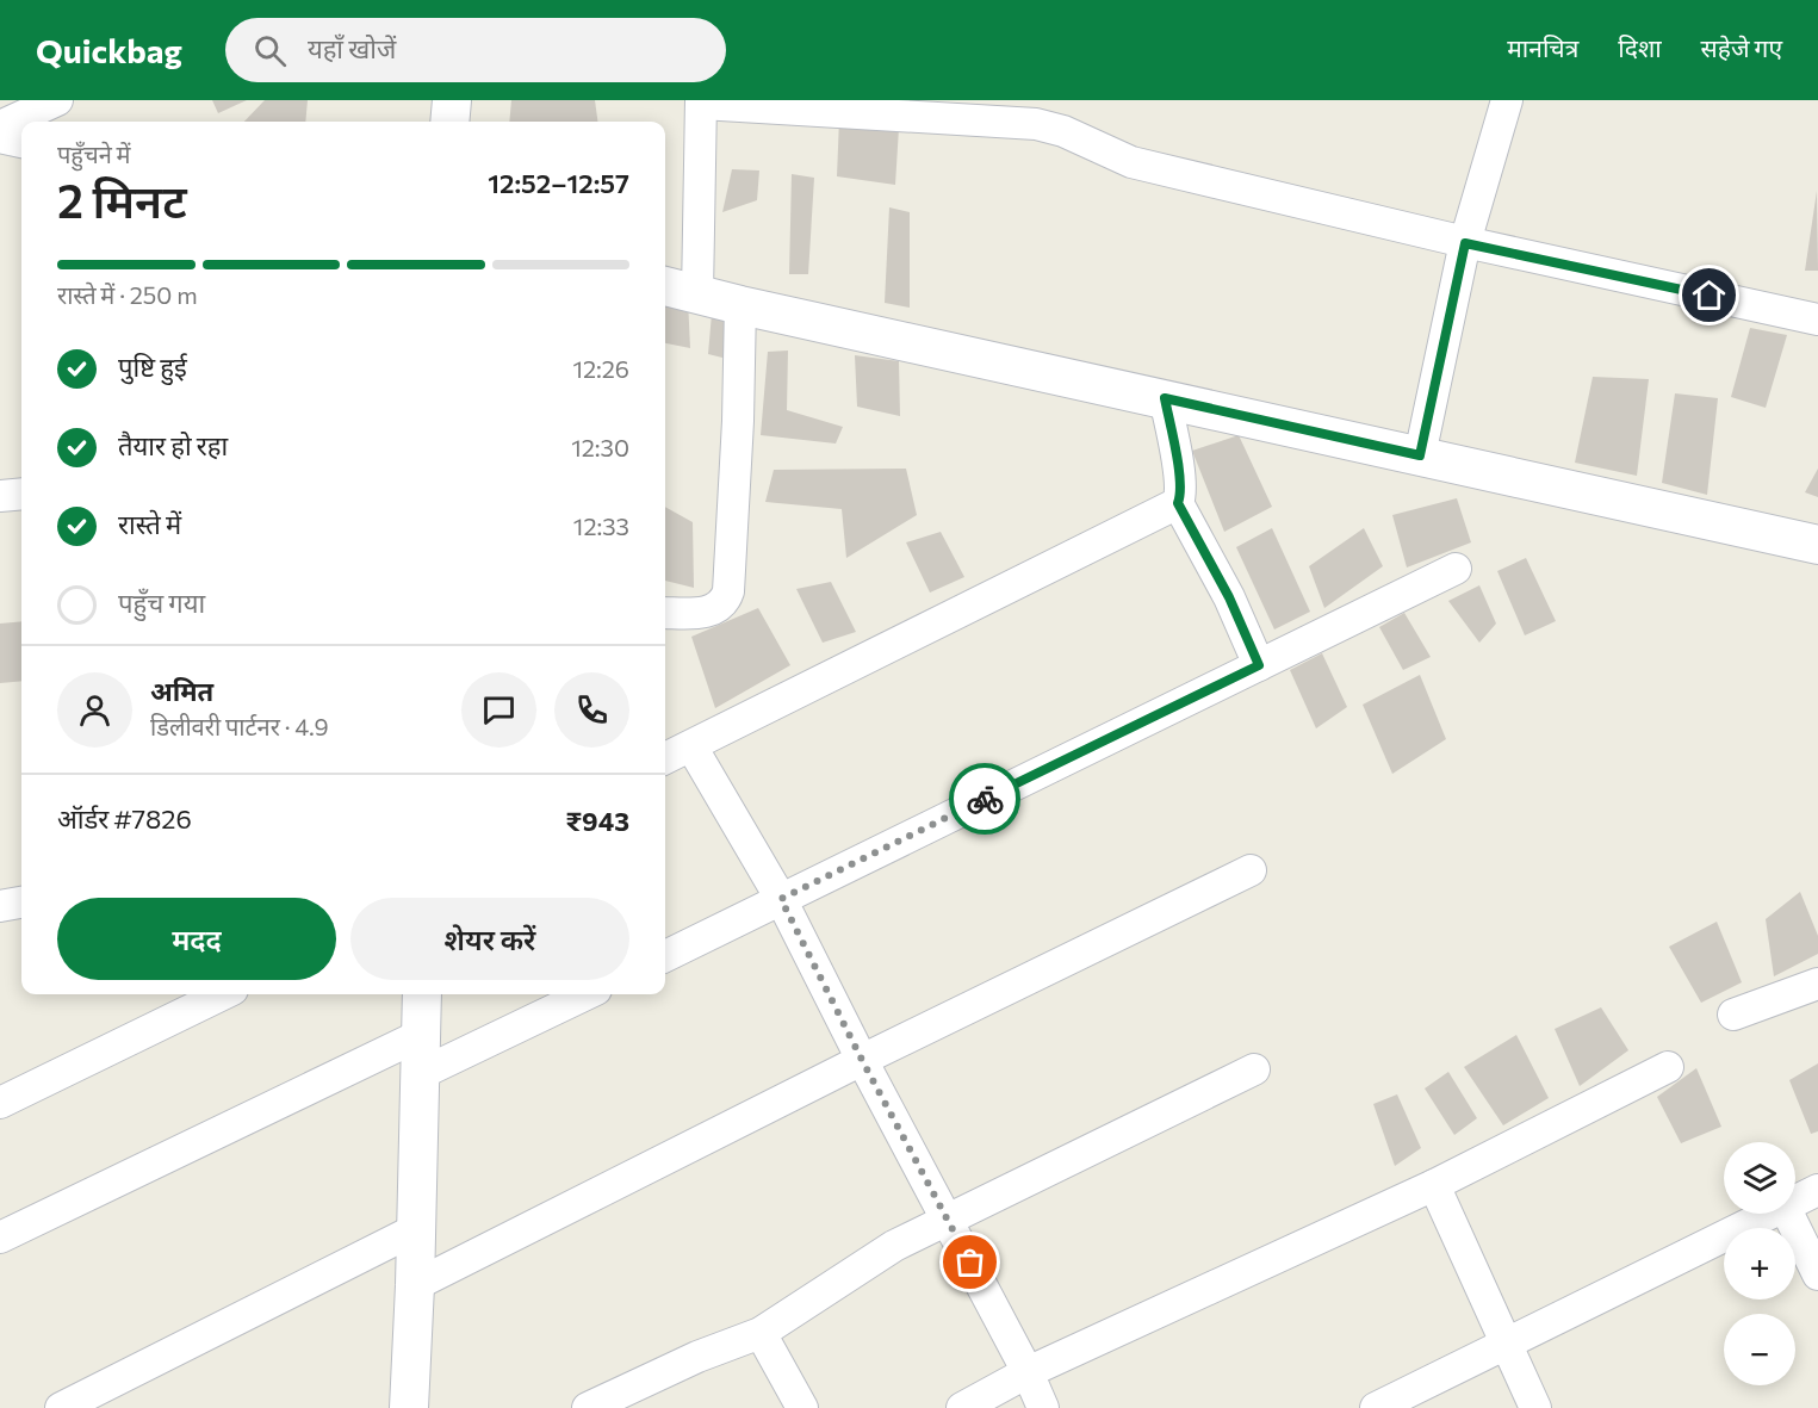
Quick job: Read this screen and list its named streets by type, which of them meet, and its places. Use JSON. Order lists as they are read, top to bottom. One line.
{"page":{"header":"Quickbag","search":"यहाँ खोजें","nav":["मानचित्र","दिशा","सहेजे गए"],"heading":["2 मिनट","पहुँचने में","12:52–12:57"],"panel":["अमित","डिलीवरी पार्टनर · 4.9","ऑर्डर #7826","₹943"],"bar":"रास्ते में · 250 m","list":[["पुष्टि हुई","12:26"],["तैयार हो रहा","12:30"],["रास्ते में","12:33"],"पहुँच गया"],"buttons":["मदद","शेयर करें"],"map_buttons":["+","−"]}}
